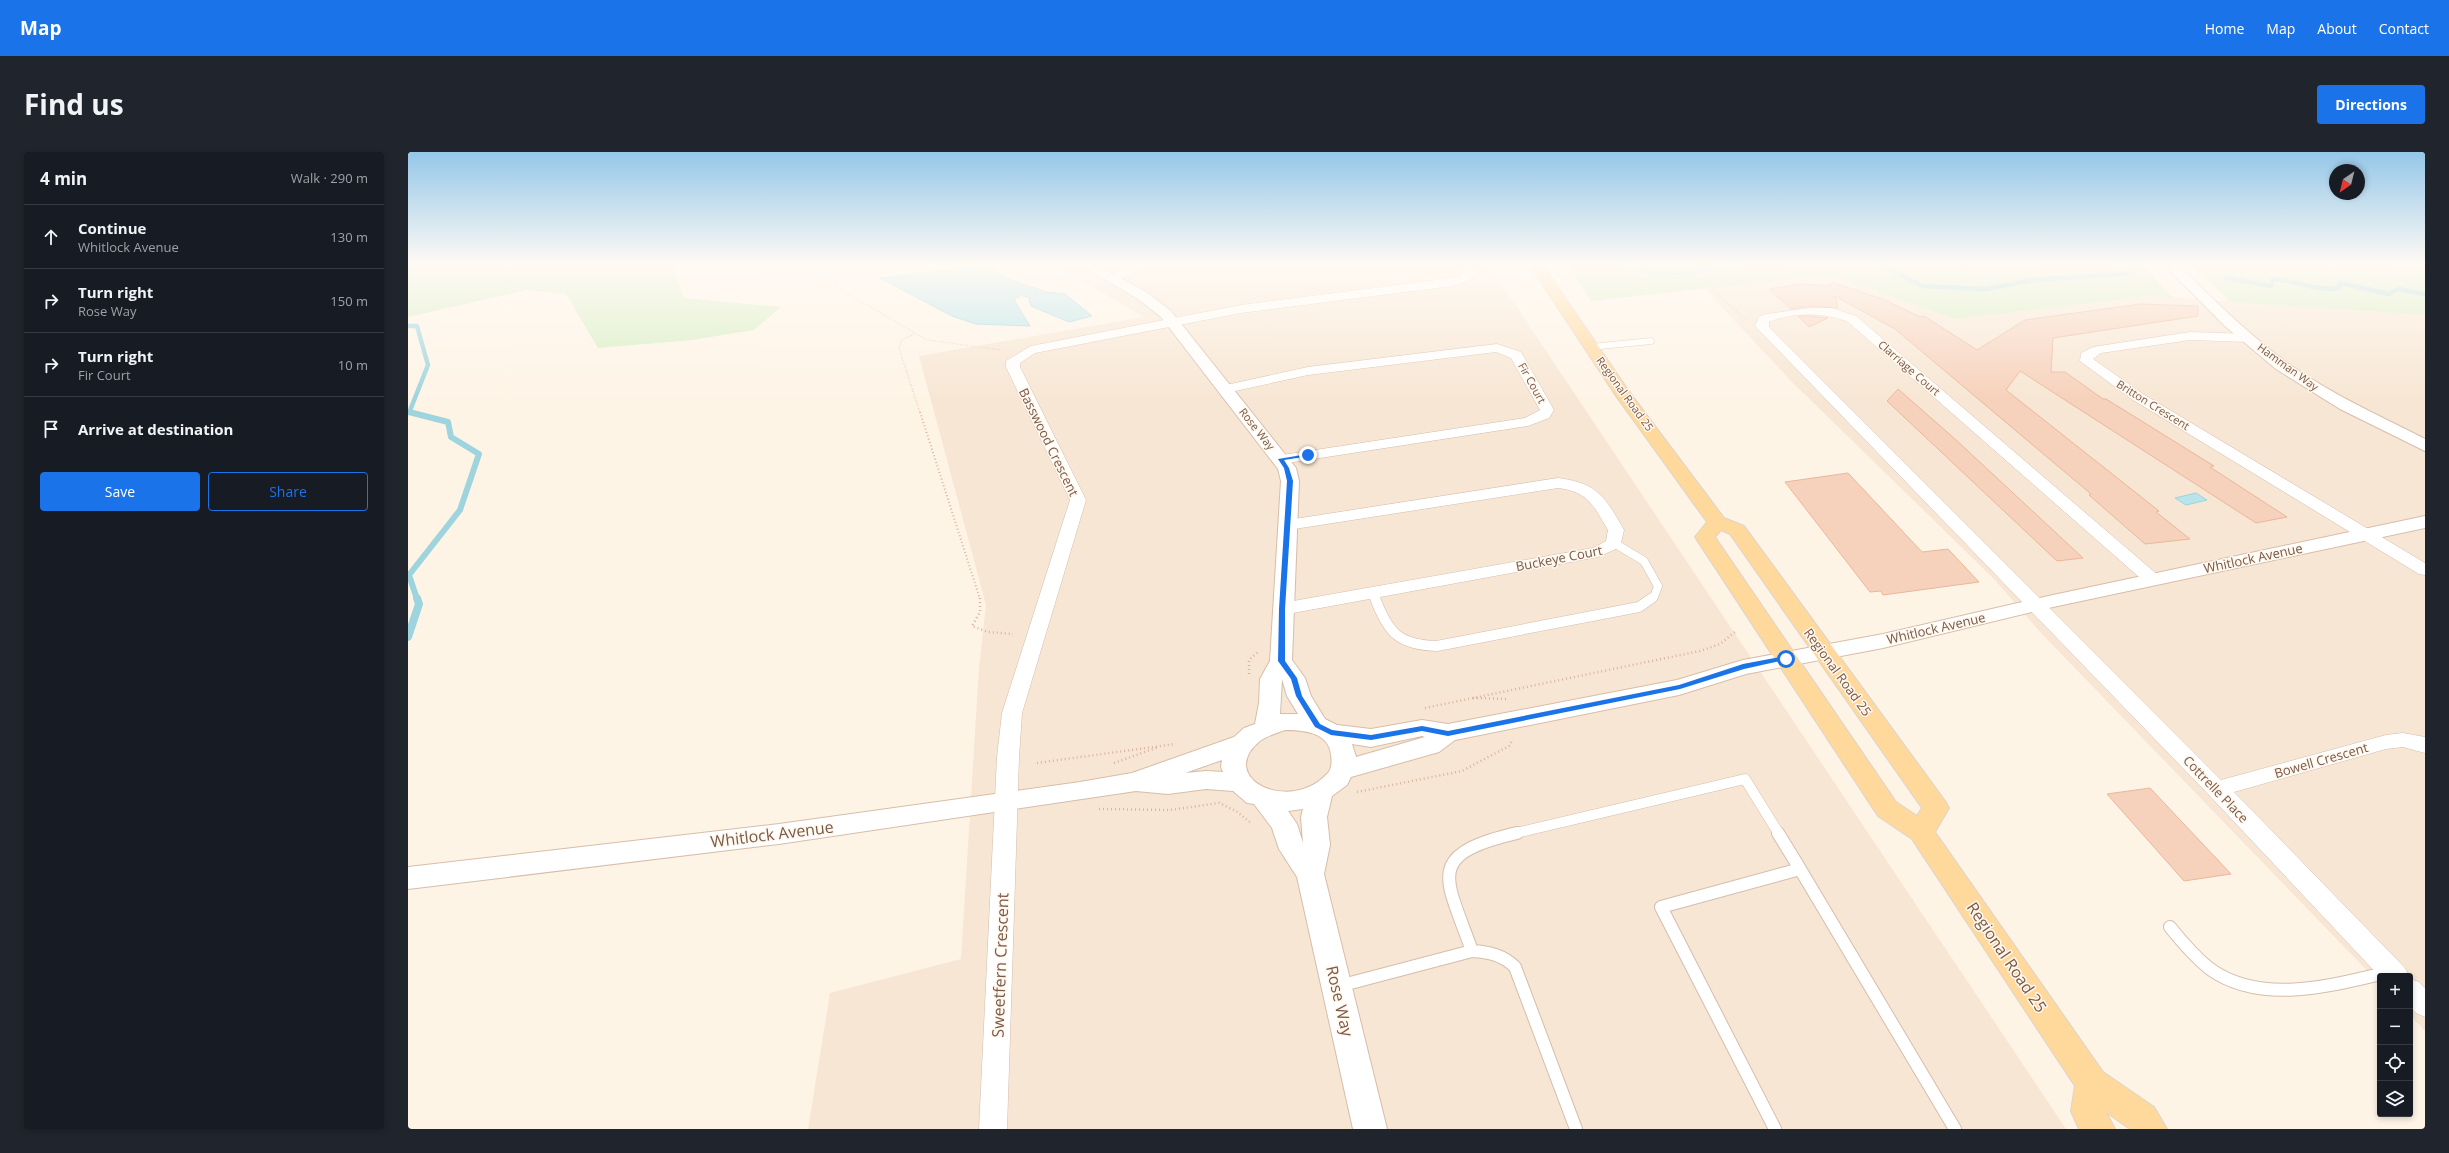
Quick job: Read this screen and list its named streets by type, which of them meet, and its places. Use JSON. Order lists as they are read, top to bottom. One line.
{"streets":{"main road":["Regional Road 25"],"street":["Hamman Way","Clarriage Court","Fir Court","Britton Crescent","Rose Way","Basswood Crescent","Buckeye Court","Whitlock Avenue","Bowell Crescent","Cottrelle Place","Sweetfern Crescent"]},"crossings":[["Hamman Way","Britton Crescent"],["Clarriage Court","Whitlock Avenue"],["Clarriage Court","Cottrelle Place"],["Fir Court","Rose Way"],["Regional Road 25","Whitlock Avenue"],["Britton Crescent","Whitlock Avenue"],["Rose Way","Buckeye Court"],["Rose Way","Whitlock Avenue"],["Basswood Crescent","Whitlock Avenue"],["Basswood Crescent","Sweetfern Crescent"],["Whitlock Avenue","Cottrelle Place"],["Whitlock Avenue","Sweetfern Crescent"],["Bowell Crescent","Cottrelle Place"]],"north":"bottom left","page":{"header":"Map","nav":["Home","Map","About","Contact"],"title":"Find us","buttons":["Directions",["Save","Share"]],"heading":["4 min","Walk · 290 m"],"list":[["Continue","Whitlock Avenue","130 m"],["Turn right","Rose Way","150 m"],["Turn right","Fir Court","10 m"],"Arrive at destination"],"map_buttons":["+","−"]}}
